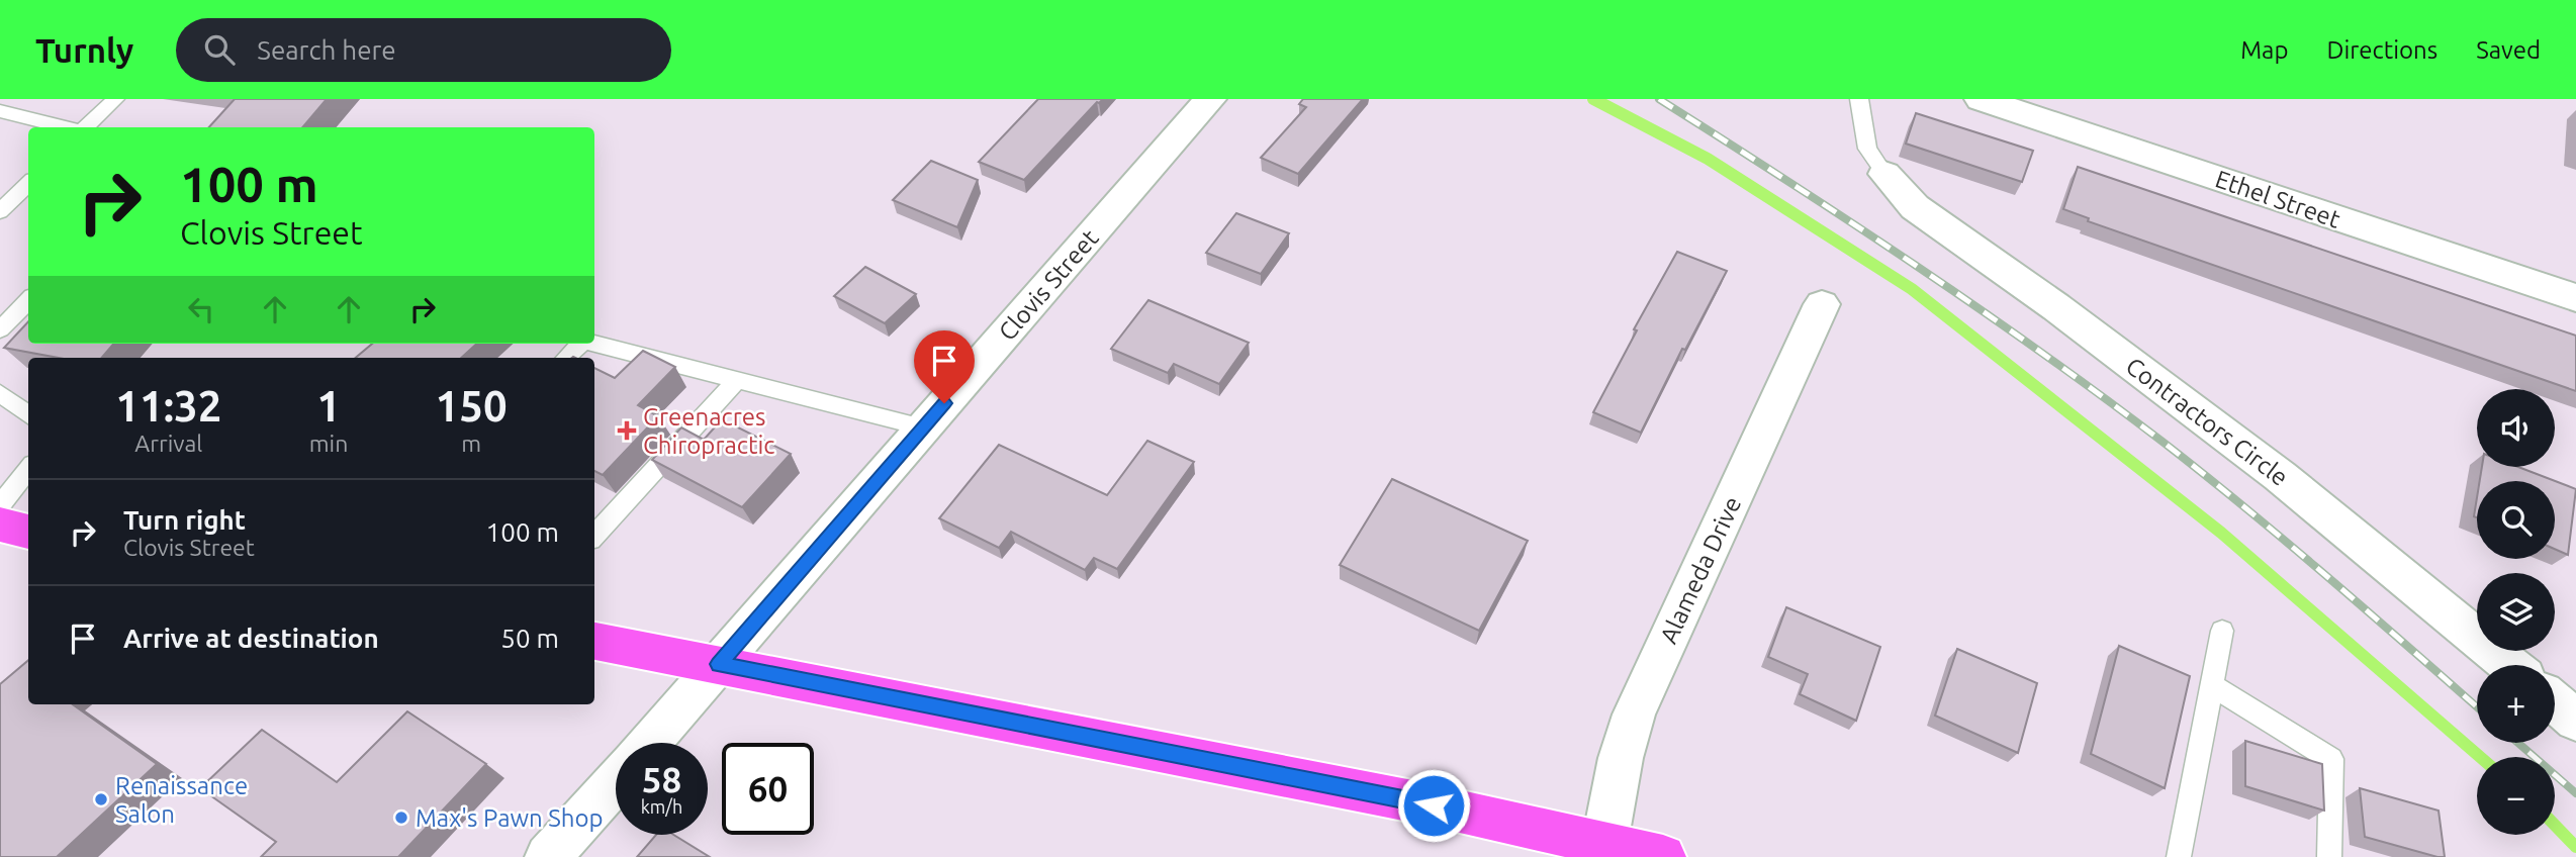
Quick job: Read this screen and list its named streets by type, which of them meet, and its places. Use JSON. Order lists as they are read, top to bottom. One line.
{"streets":{"street":["Ethel Street","Clovis Street","Contractors Circle","Alameda Drive"]},"places":{"health":["Greenacres Chiropractic"],"other":["Renaissance Salon","Max's Pawn Shop"]},"page":{"header":"Turnly","search":"Search here","nav":["Map","Directions","Saved"],"turn":["100 m","Clovis Street"],"eta":["11:32","Arrival","1","min","150","m"],"map_buttons":["+","−"],"list":[{"name":"Turn right","note":"Clovis Street","value":"100 m"},{"name":"Arrive at destination","value":"50 m"}],"speed":"58 km/h","limit":"60"}}
